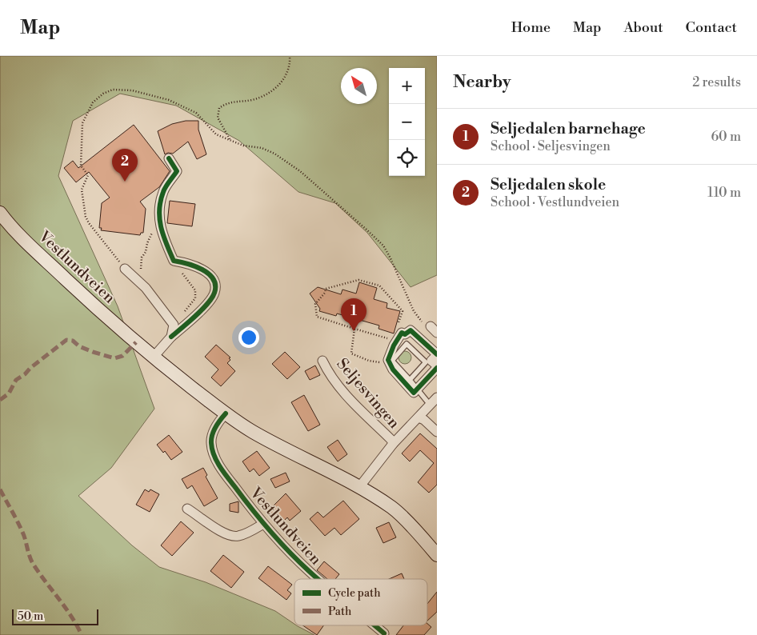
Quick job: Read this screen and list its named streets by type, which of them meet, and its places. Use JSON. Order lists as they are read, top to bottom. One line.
{"streets":{"main road":["Vestlundveien"],"street":["Seljesvingen"]},"crossings":[["Vestlundveien","Seljesvingen"]],"legend":["Cycle path","Path"],"scale_bar":"50 m","north":"top left","page":{"header":"Map","nav":["Home","Map","About","Contact"],"heading":["Nearby","2 results"],"map_buttons":["+","−"],"list":[{"mark":"1","name":"Seljedalen barnehage","note":"School · Seljesvingen","value":"60 m"},{"mark":"2","name":"Seljedalen skole","note":"School · Vestlundveien","value":"110 m"}],"pins":["2","1"],"scale":"50 m"}}
